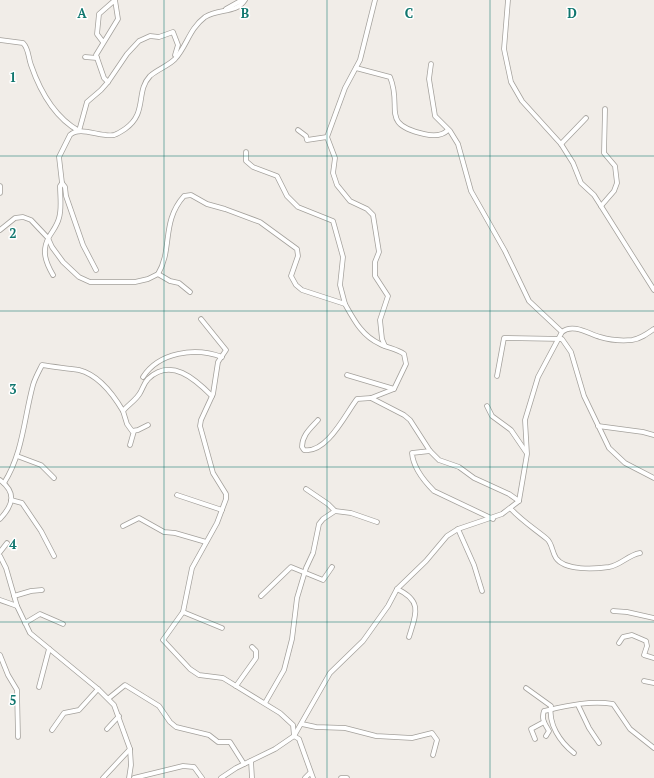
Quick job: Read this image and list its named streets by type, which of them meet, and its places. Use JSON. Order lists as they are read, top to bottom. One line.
{"grid":{"columns":["A","B","C","D"],"rows":["1","2","3","4","5"]}}
